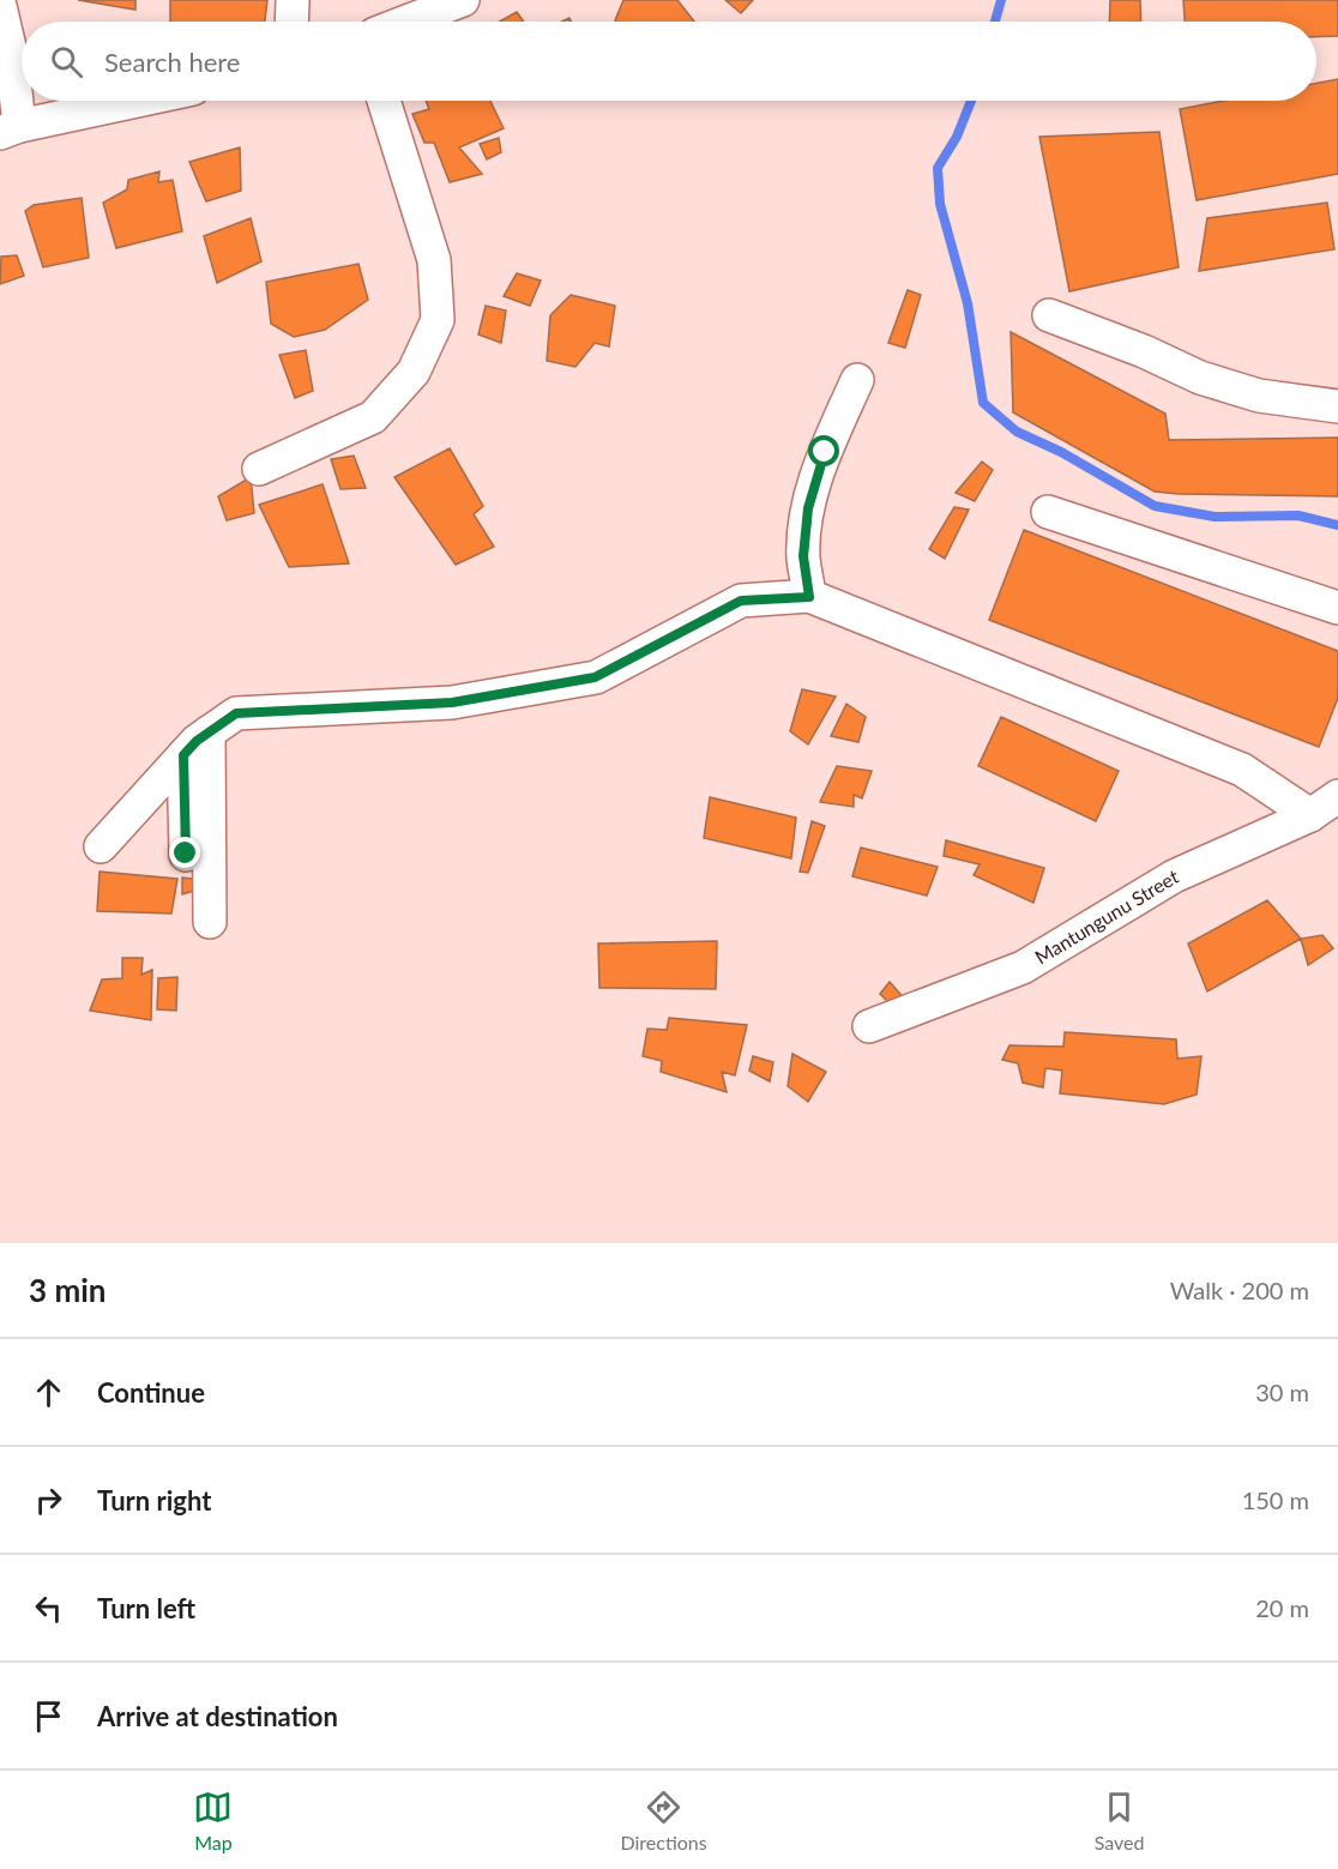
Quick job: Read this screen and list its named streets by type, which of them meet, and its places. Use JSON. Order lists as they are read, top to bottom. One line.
{"streets":{"street":["Mantungunu Street"]},"page":{"search":"Search here","heading":["3 min","Walk · 200 m"],"list":[["Continue","30 m"],["Turn right","150 m"],["Turn left","20 m"],"Arrive at destination"],"nav":["Map","Directions","Saved"]}}
